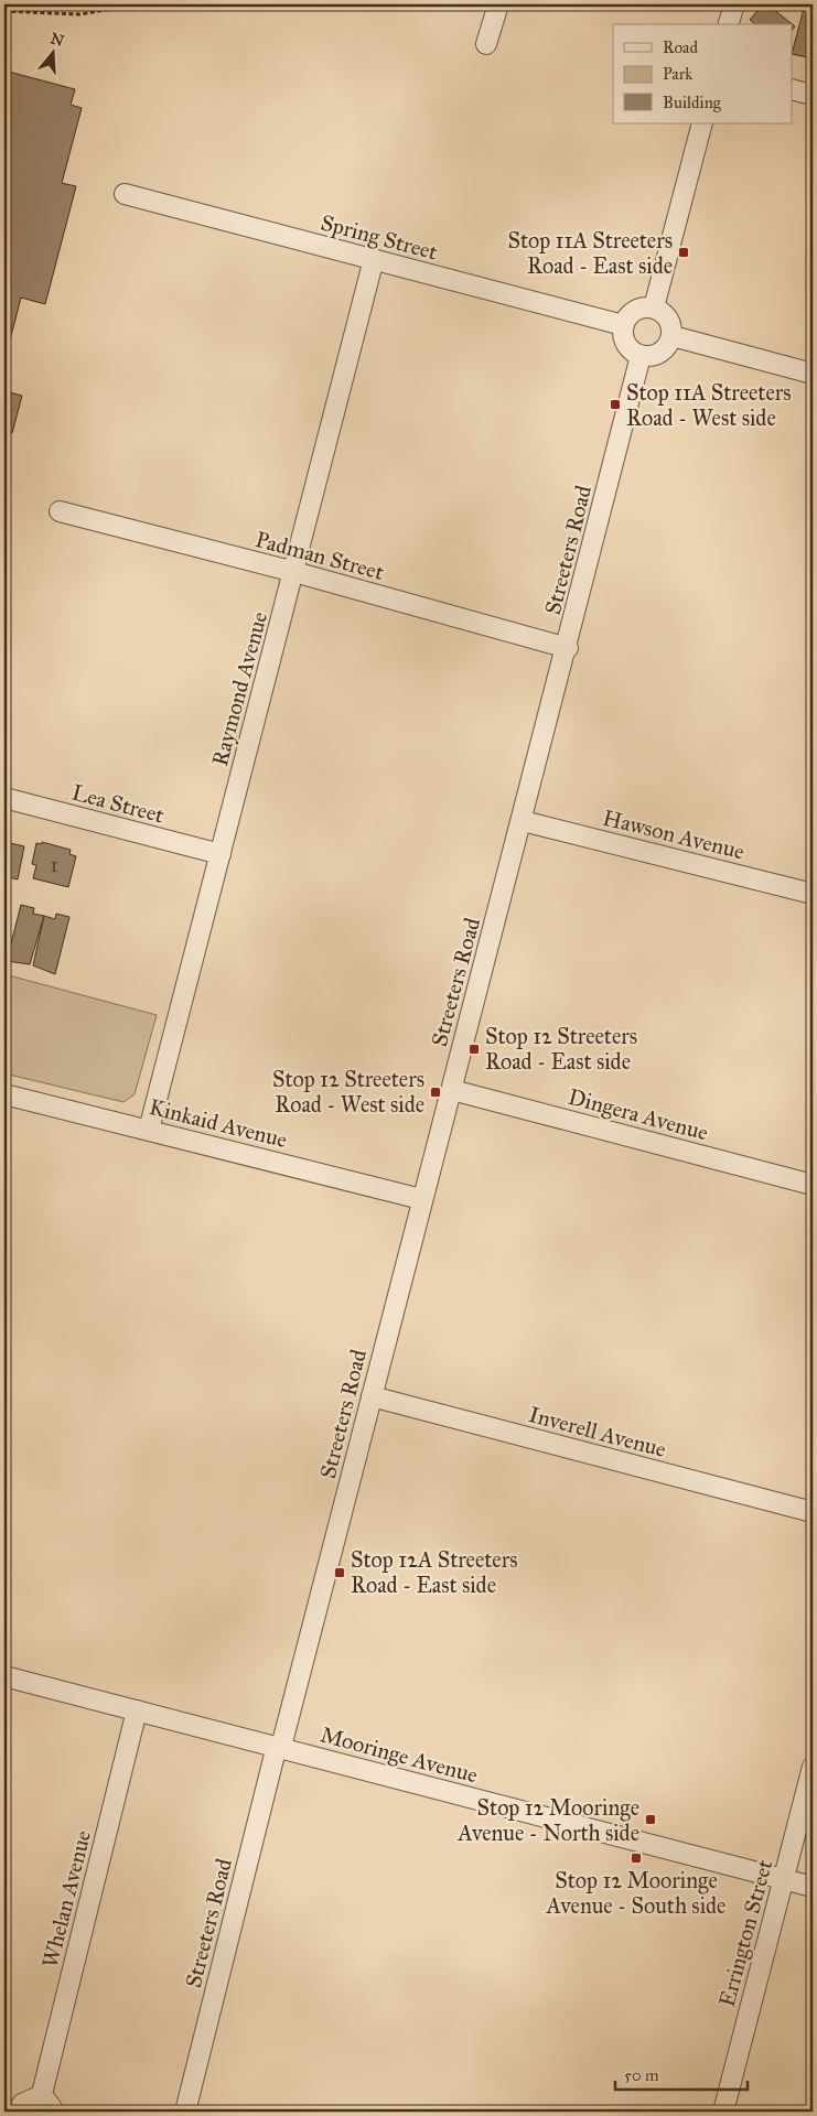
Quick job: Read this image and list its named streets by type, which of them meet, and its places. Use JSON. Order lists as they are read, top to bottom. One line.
{"streets":{"street":["Spring Street","Streeters Road","Padman Street","Raymond Avenue","Lea Street","Hawson Avenue","Dingera Avenue","Kinkaid Avenue","Inverell Avenue","Mooringe Avenue","Whelan Avenue","Errington Street"]},"crossings":[["Spring Street","Streeters Road"],["Spring Street","Raymond Avenue"],["Streeters Road","Padman Street"],["Streeters Road","Hawson Avenue"],["Streeters Road","Dingera Avenue"],["Streeters Road","Kinkaid Avenue"],["Streeters Road","Inverell Avenue"],["Streeters Road","Mooringe Avenue"],["Padman Street","Raymond Avenue"],["Raymond Avenue","Lea Street"],["Raymond Avenue","Kinkaid Avenue"],["Mooringe Avenue","Whelan Avenue"],["Mooringe Avenue","Errington Street"]],"places":{"transit":["Stop 11A Streeters Road - East side","Stop 11A Streeters Road - West side","Stop 12 Streeters Road - East side","Stop 12 Streeters Road - West side","Stop 12A Streeters Road - East side","Stop 12 Mooringe Avenue - North side","Stop 12 Mooringe Avenue - South side"]},"house_numbers":["1"],"legend":["Road","Park","Building"],"scale_bar":"50 m","north":"top"}
